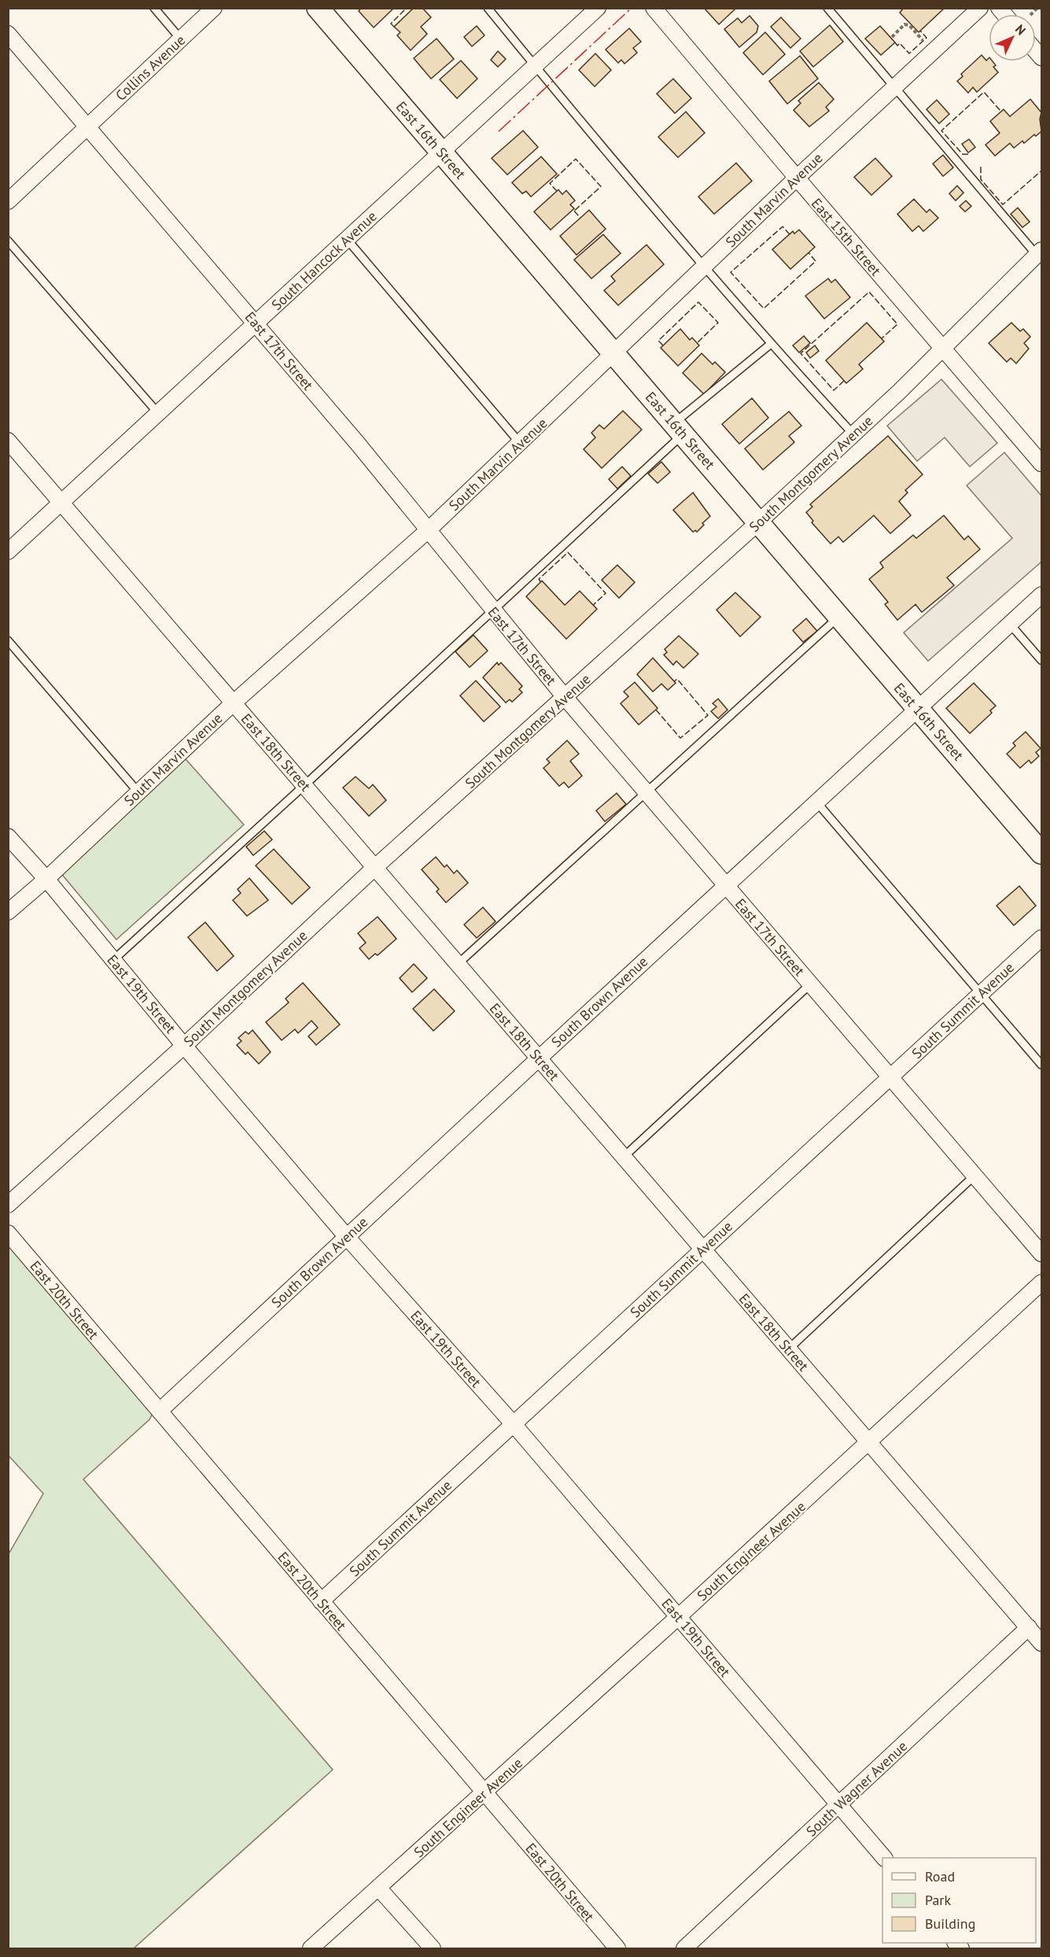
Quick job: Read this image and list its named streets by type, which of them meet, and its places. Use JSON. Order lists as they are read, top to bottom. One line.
{"streets":{"street":["Collins Avenue","East 16th Street","South Marvin Avenue","East 15th Street","South Hancock Avenue","East 17th Street","South Montgomery Avenue","East 18th Street","East 19th Street","South Brown Avenue","South Summit Avenue","East 20th Street","South Engineer Avenue","South Wagner Avenue"]},"crossings":[["Collins Avenue","East 17th Street"],["East 16th Street","South Marvin Avenue"],["East 16th Street","South Hancock Avenue"],["East 16th Street","South Montgomery Avenue"],["East 16th Street","South Brown Avenue"],["South Marvin Avenue","East 15th Street"],["South Marvin Avenue","East 17th Street"],["South Marvin Avenue","East 18th Street"],["South Marvin Avenue","East 19th Street"],["East 15th Street","South Montgomery Avenue"],["South Hancock Avenue","East 17th Street"],["South Hancock Avenue","East 18th Street"],["East 17th Street","South Montgomery Avenue"],["East 17th Street","South Brown Avenue"],["East 17th Street","South Summit Avenue"],["South Montgomery Avenue","East 18th Street"],["South Montgomery Avenue","East 19th Street"],["East 18th Street","South Brown Avenue"],["East 18th Street","South Summit Avenue"],["East 18th Street","South Engineer Avenue"],["East 18th Street","South Wagner Avenue"],["East 19th Street","South Brown Avenue"],["East 19th Street","South Summit Avenue"],["East 19th Street","South Engineer Avenue"],["East 19th Street","South Wagner Avenue"],["South Brown Avenue","East 20th Street"],["South Summit Avenue","East 20th Street"],["East 20th Street","South Engineer Avenue"]],"legend":["Road","Park","Building"],"north":"top right"}
